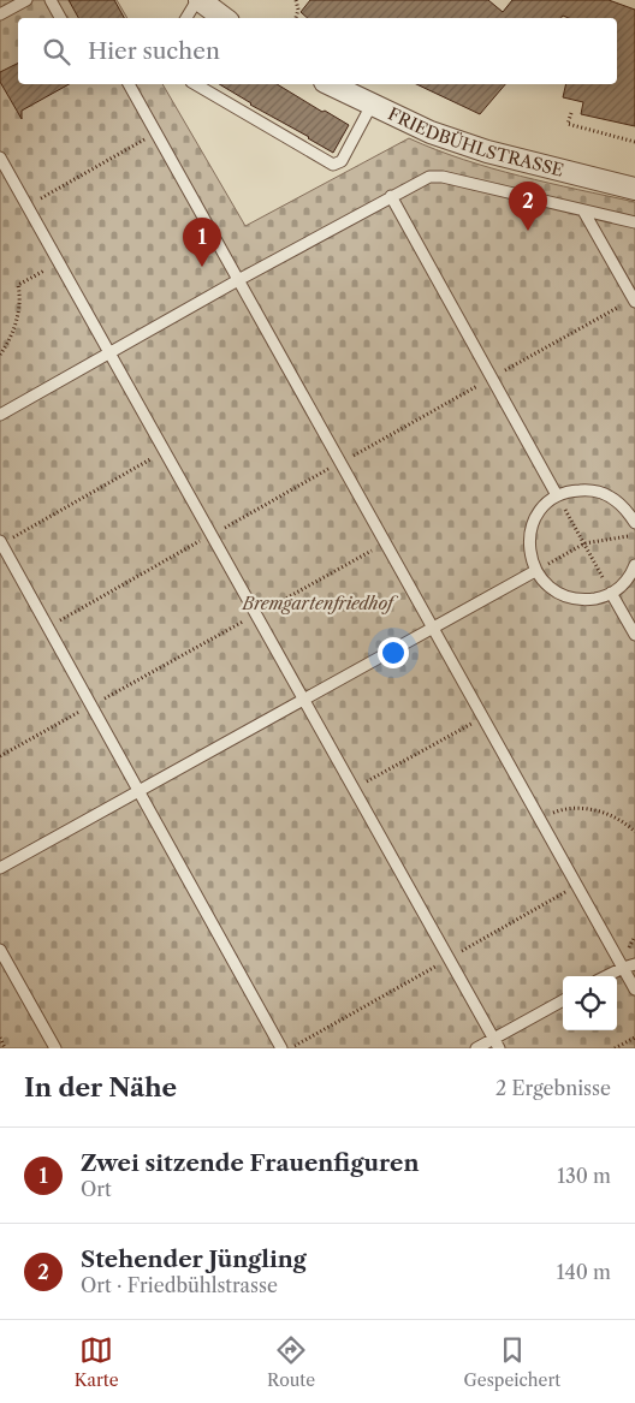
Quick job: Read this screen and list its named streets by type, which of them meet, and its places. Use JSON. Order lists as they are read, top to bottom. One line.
{"streets":{"street":["FRIEDBÜHLSTRASSE"]},"parks":["Bremgartenfriedhof"],"page":{"search":"Hier suchen","pins":["2","1"],"heading":["In der Nähe","2 Ergebnisse"],"list":[{"mark":"1","name":"Zwei sitzende Frauenfiguren","note":"Ort","value":"130 m"},{"mark":"2","name":"Stehender Jüngling","note":"Ort · Friedbühlstrasse","value":"140 m"}],"nav":["Karte","Route","Gespeichert"]}}
